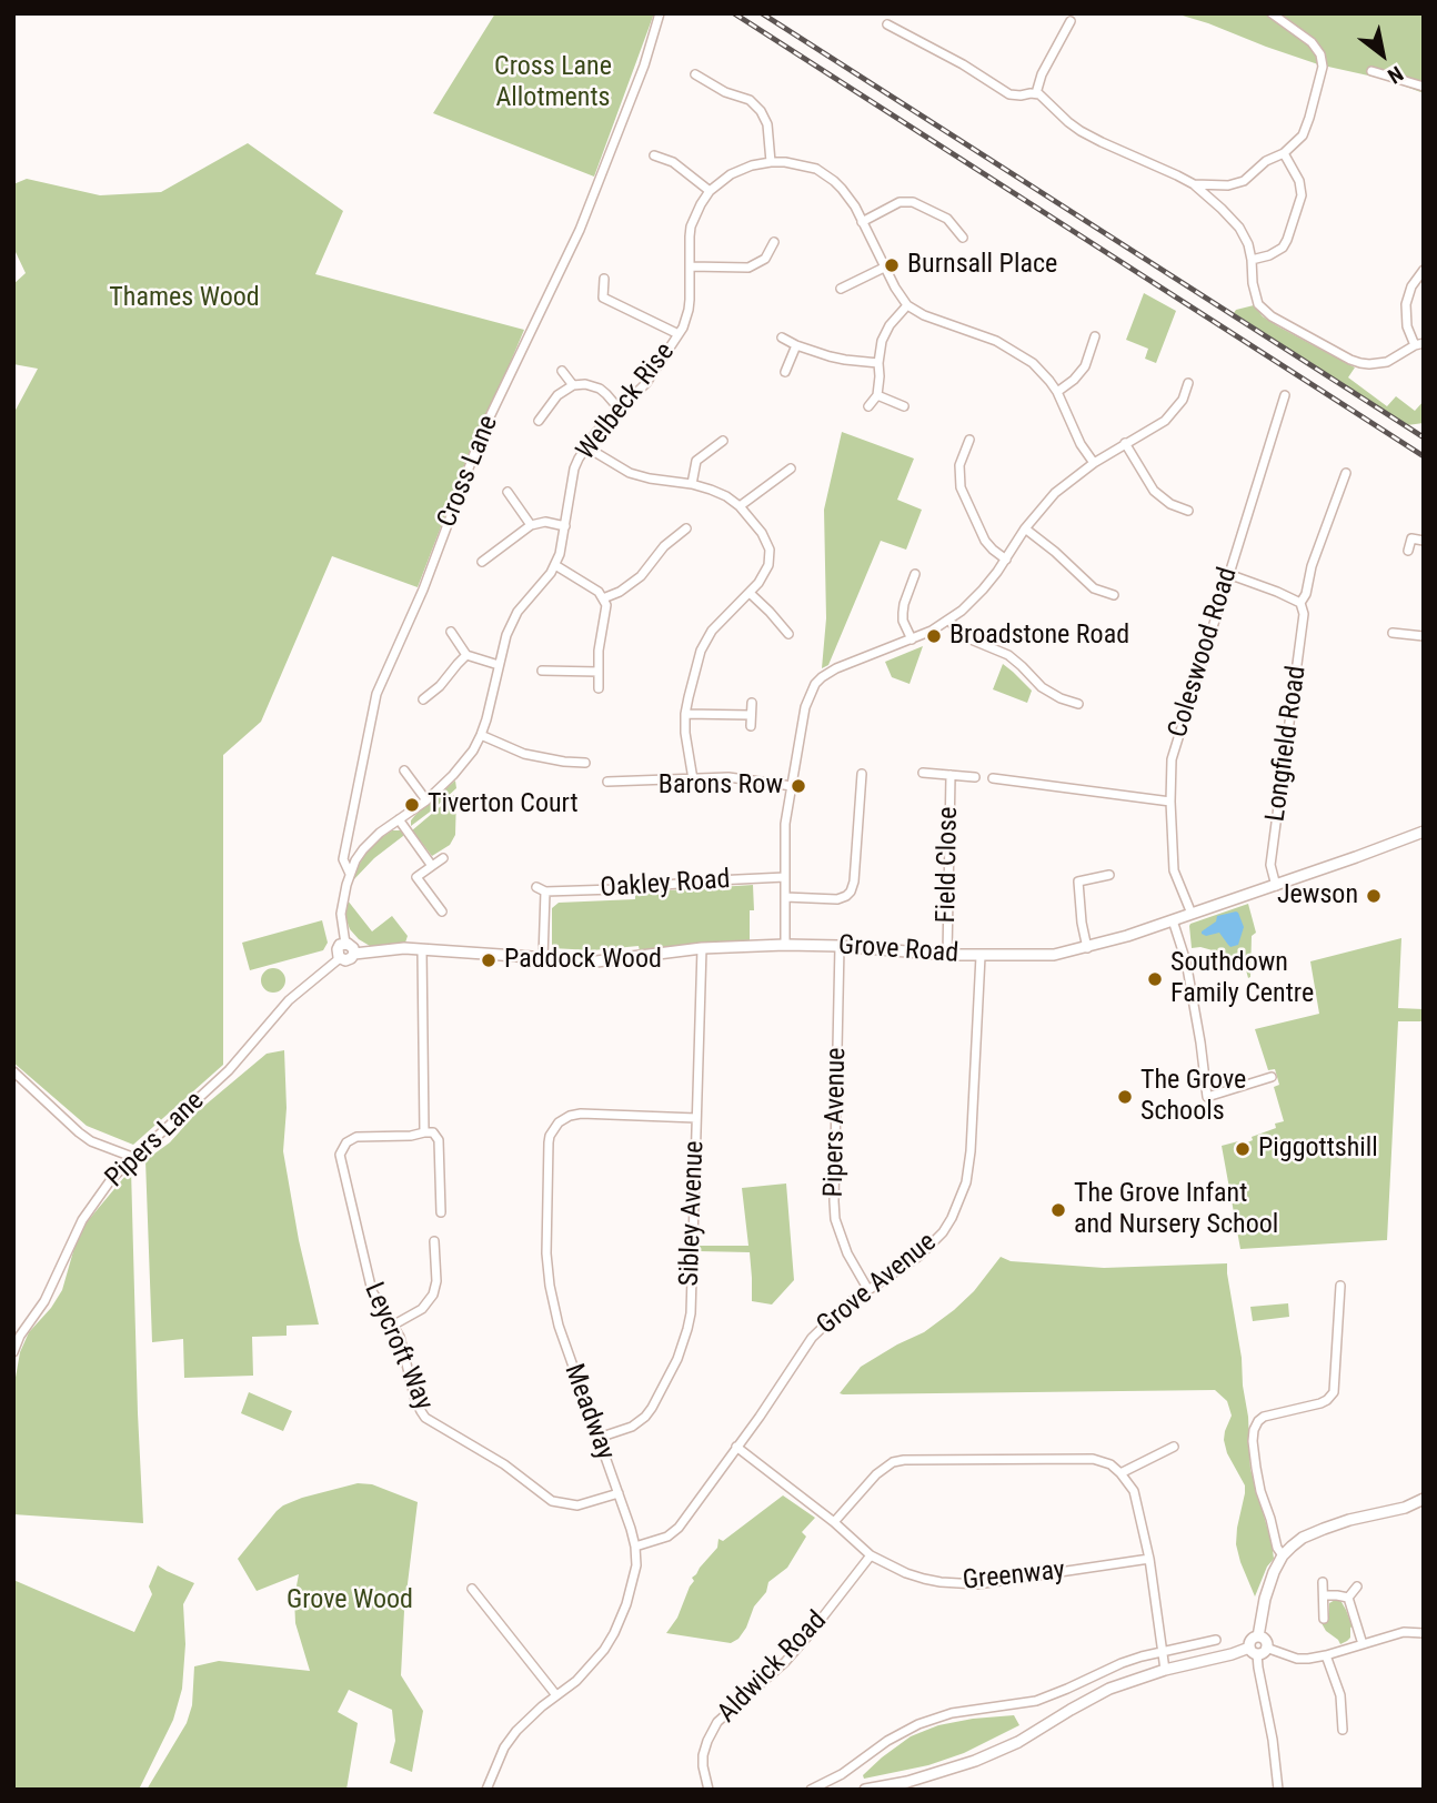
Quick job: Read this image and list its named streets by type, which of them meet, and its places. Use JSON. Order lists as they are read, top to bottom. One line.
{"streets":{"street":["Welbeck Rise","Cross Lane","Coleswood Road","Longfield Road","Field Close","Oakley Road","Grove Road","Pipers Avenue","Pipers Lane","Sibley Avenue","Grove Avenue","Leycroft Way","Meadway","Greenway","Aldwick Road"]},"crossings":[["Welbeck Rise","Cross Lane"],["Cross Lane","Grove Road"],["Cross Lane","Pipers Lane"],["Coleswood Road","Grove Road"],["Longfield Road","Grove Road"],["Field Close","Grove Road"],["Grove Road","Pipers Avenue"],["Grove Road","Pipers Lane"],["Grove Road","Sibley Avenue"],["Grove Road","Grove Avenue"],["Pipers Avenue","Grove Avenue"],["Sibley Avenue","Meadway"],["Grove Avenue","Meadway"],["Grove Avenue","Greenway"],["Leycroft Way","Meadway"],["Greenway","Aldwick Road"]],"parks":["Cross Lane Allotments","Thames Wood","Grove Wood"],"places":["Burnsall Place","Broadstone Road","Barons Row","Tiverton Court","Jewson","Paddock Wood","Southdown Family Centre","The Grove Schools","Piggottshill","The Grove Infant and Nursery School"],"north":"bottom right"}
